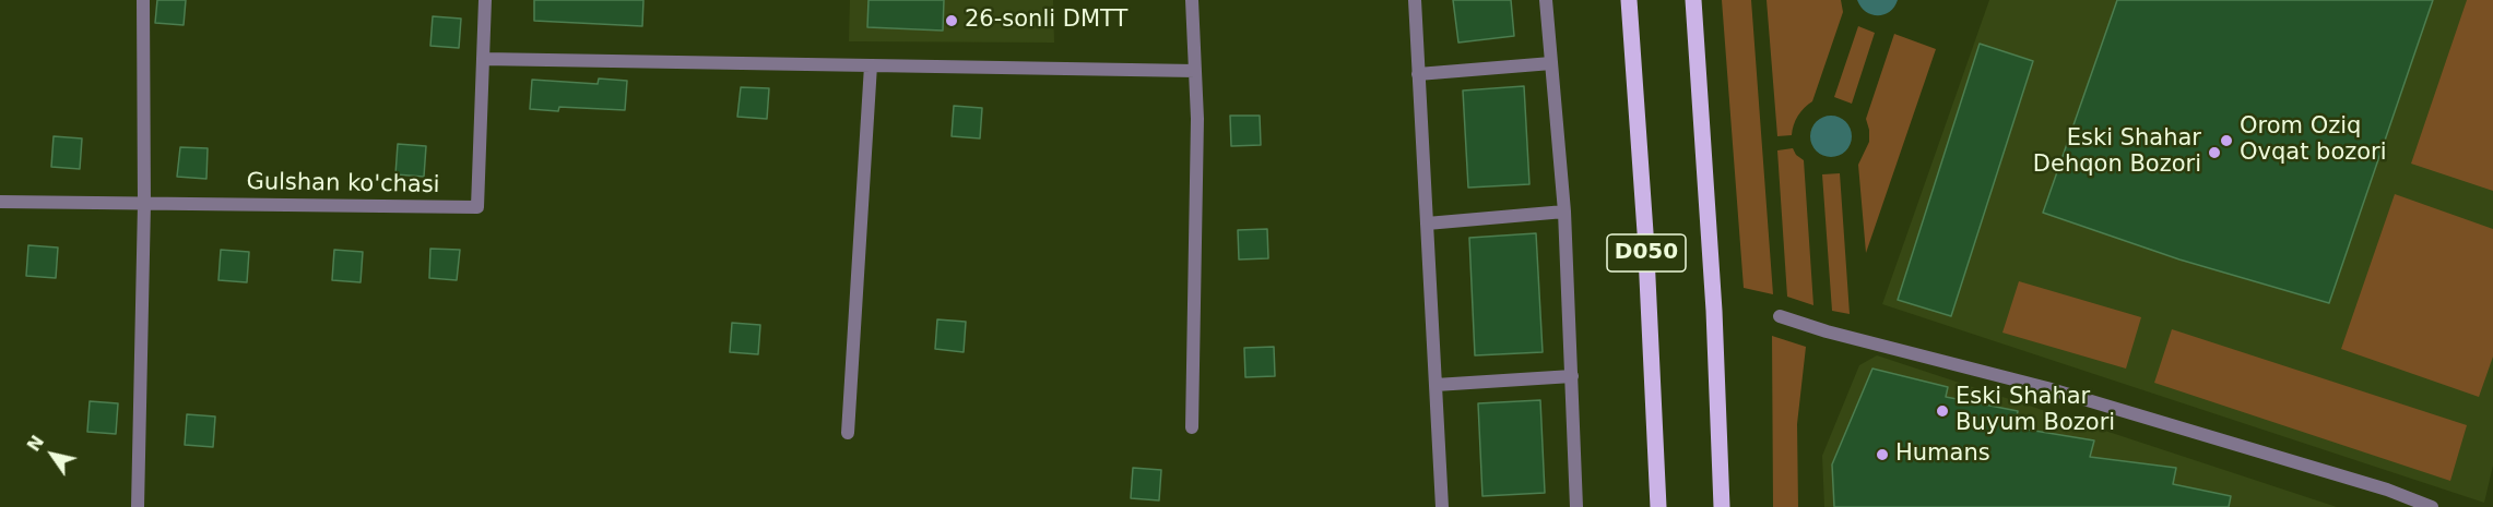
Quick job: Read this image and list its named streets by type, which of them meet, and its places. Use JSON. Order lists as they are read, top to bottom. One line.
{"streets":{"main road":["D050"],"street":["Gulshan ko'chasi"]},"places":["26-sonli DMTT","Orom Oziq Ovqat bozori","Eski Shahar Dehqon Bozori","Eski Shahar Buyum Bozori","Humans"],"north":"top left"}
